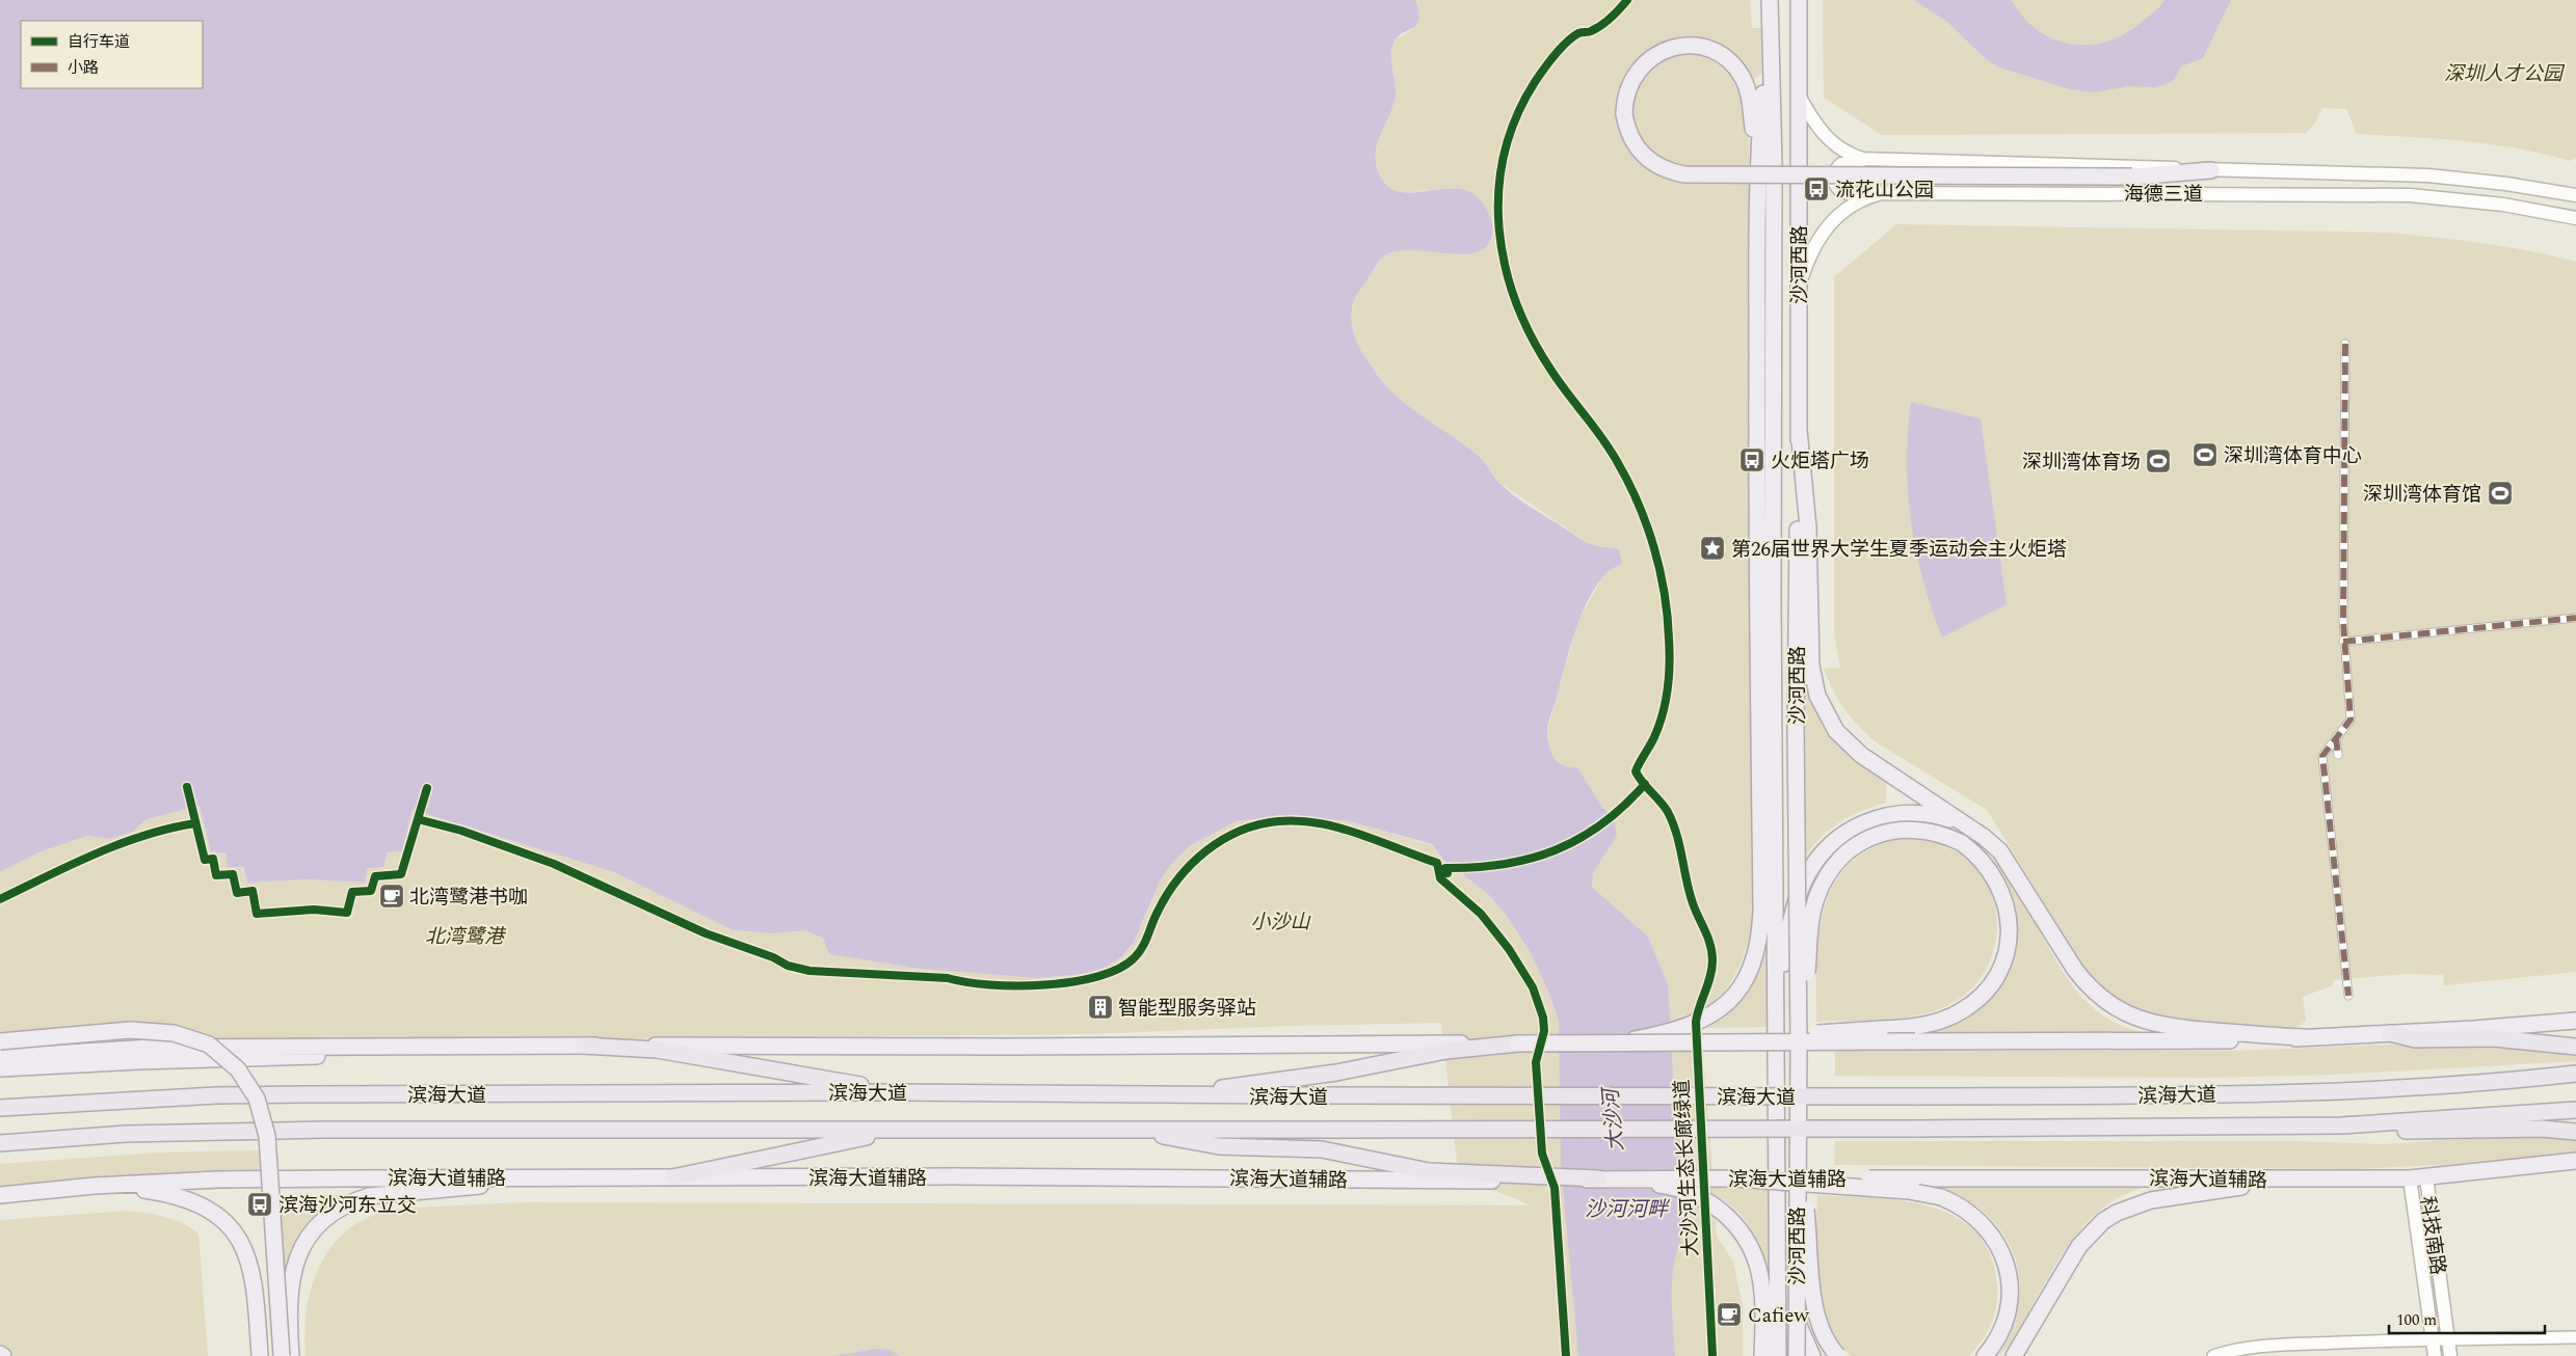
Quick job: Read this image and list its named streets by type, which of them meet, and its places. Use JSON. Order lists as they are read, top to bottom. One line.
{"streets":{"highway":["滨海大道"],"main road":["海德三道","沙河西路","滨海大道辅路","科技南路"],"cycle path":["大沙河生态长廊绿道"]},"crossings":[["海德三道","沙河西路"],["滨海大道辅路","科技南路"]],"water":["大沙河","沙河河畔"],"parks":["深圳人才公园","小沙山","北湾鹭港"],"places":{"bus stop":["流花山公园","火炬塔广场","滨海沙河东立交"],"sports":["深圳湾体育中心","深圳湾体育场","深圳湾体育馆"],"place":["第26届世界大学生夏季运动会主火炬塔"],"cafe":["北湾鹭港书咖","Cafiew"],"building":["智能型服务驿站"]},"legend":["自行车道","小路"],"scale_bar":"100 m"}
